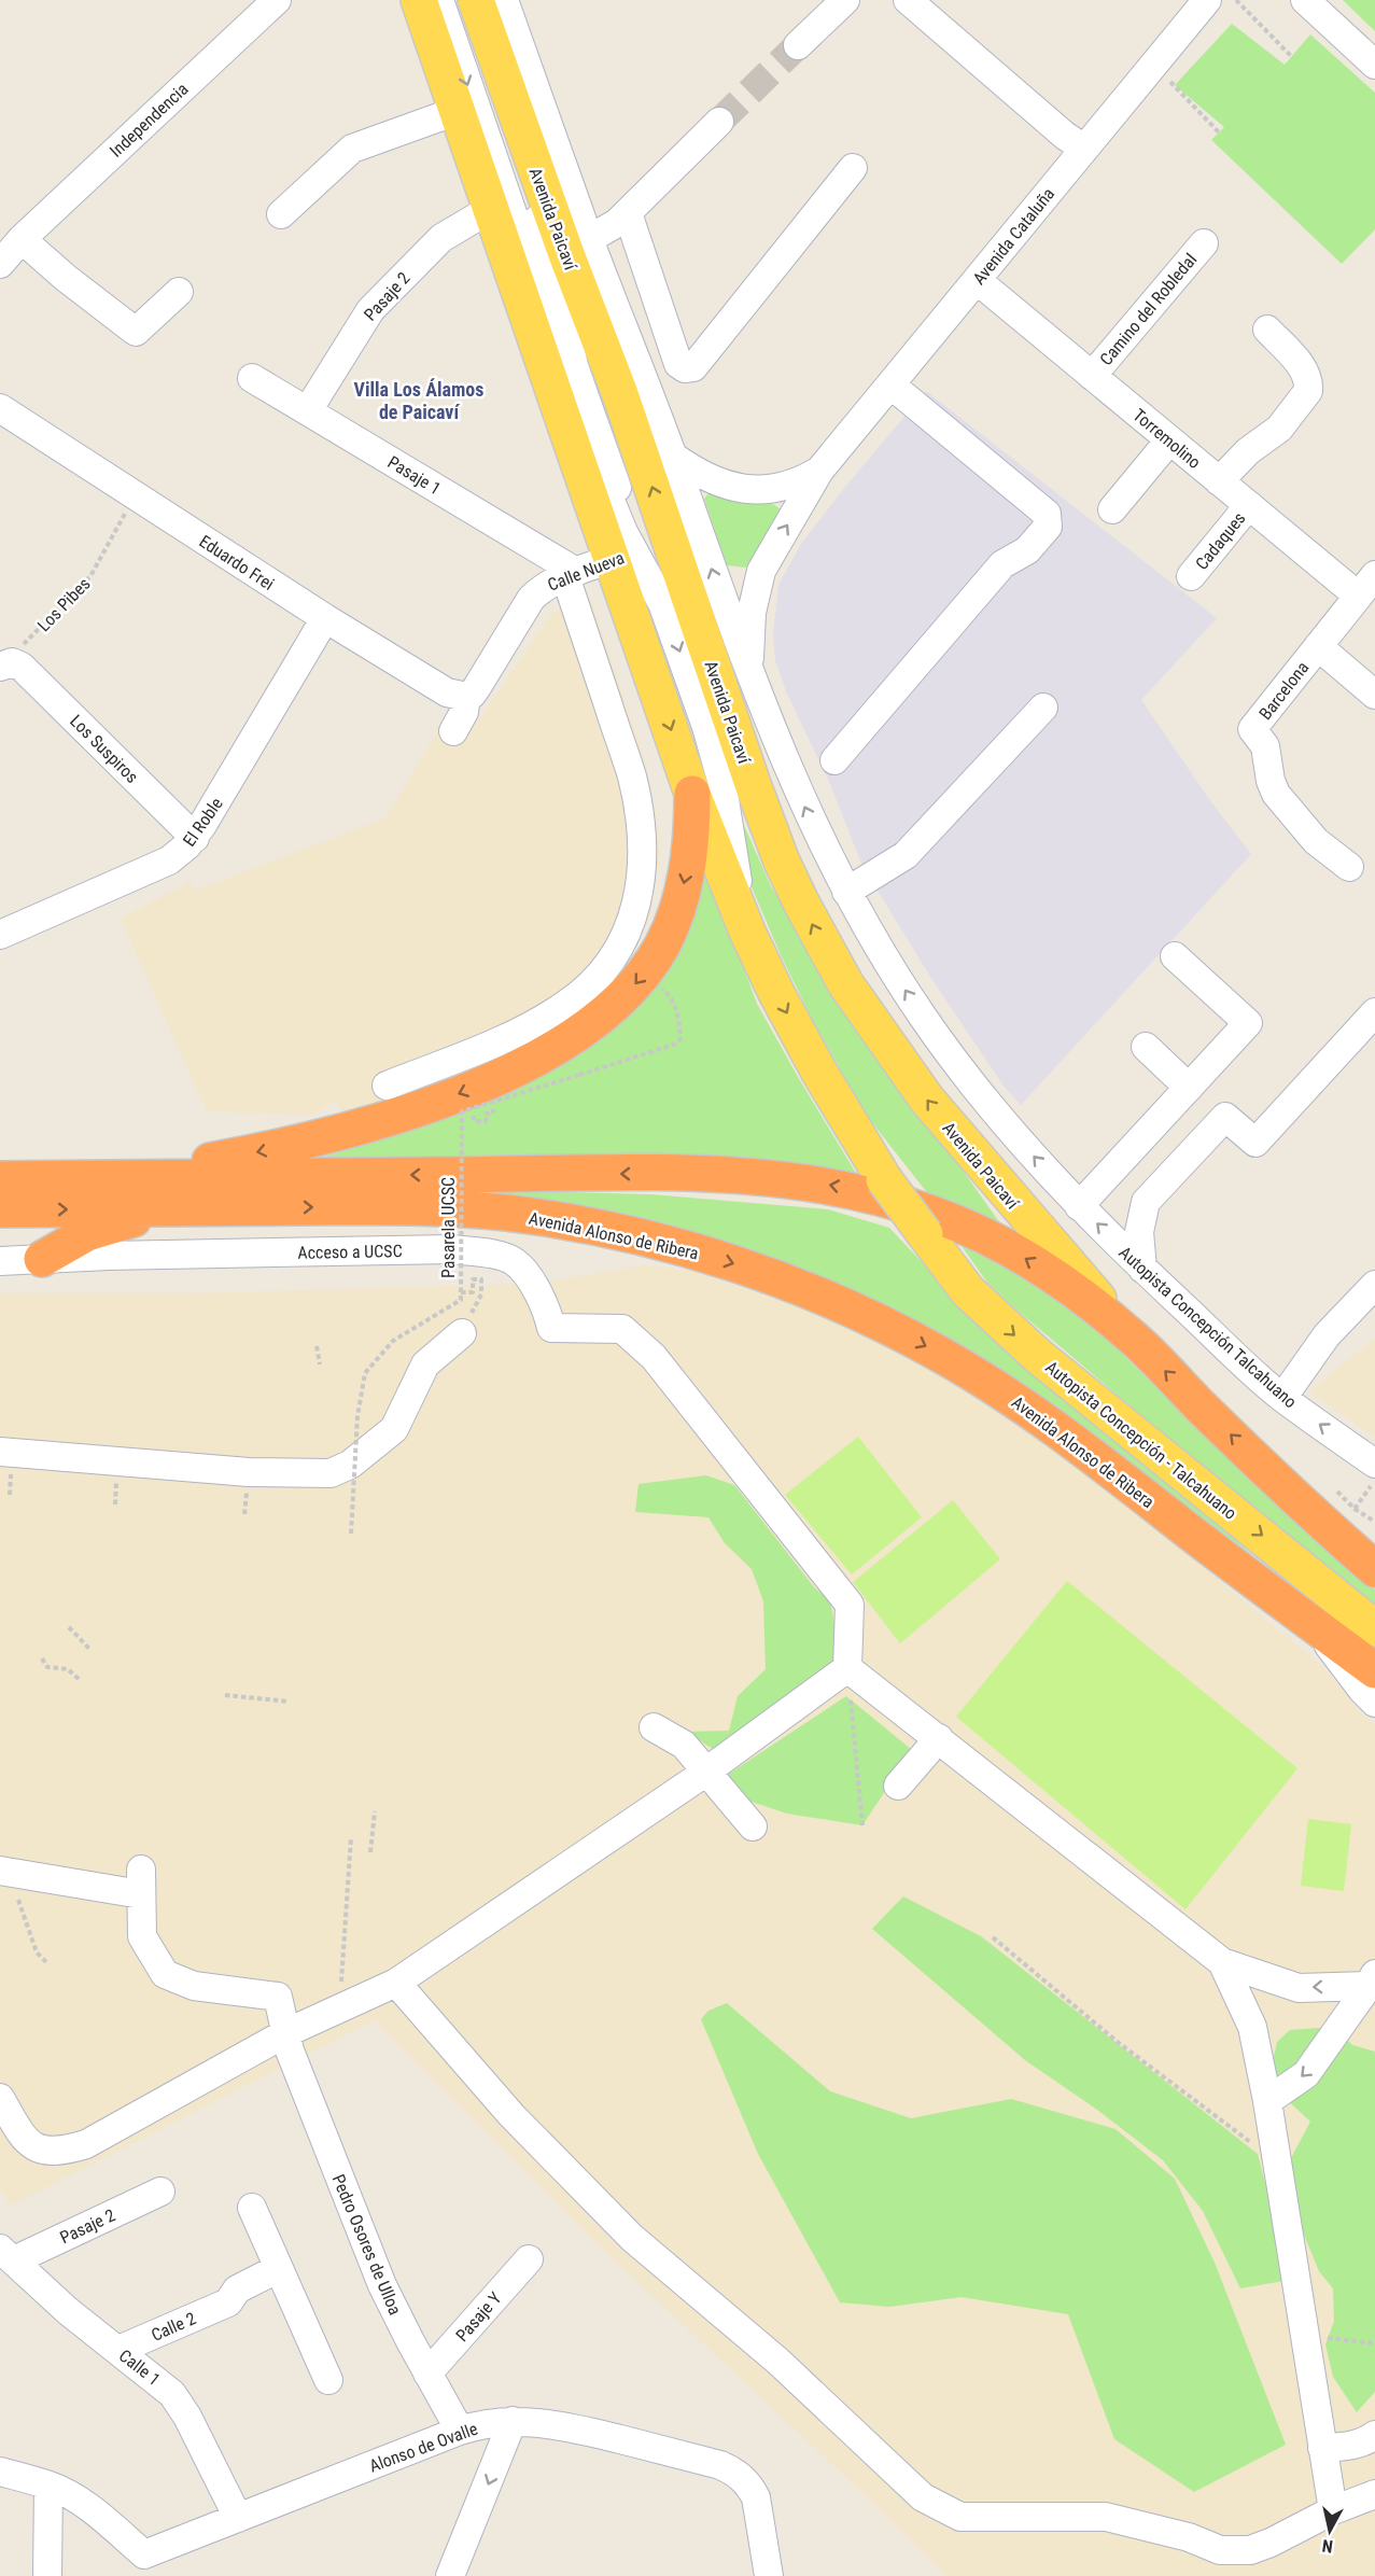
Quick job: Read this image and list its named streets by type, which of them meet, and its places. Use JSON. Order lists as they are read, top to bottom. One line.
{"streets":{"highway":["Avenida Alonso de Ribera"],"main road":["Avenida Paicaví","Autopista Concepción - Talcahuano"],"street":["Independencia","Avenida Cataluña","Pasaje 2","Camino del Robledal","Torremolino","Pasaje 1","Cadaques","Eduardo Frei","Calle Nueva","Barcelona","Los Suspiros","El Roble","Acceso a UCSC","Autopista Concepción Talcahuano","Pedro Osores de Ulloa","Pasaje Y","Calle 2","Calle 1","Alonso de Ovalle"],"path":["Los Pibes","Pasarela UCSC"]},"crossings":[["Avenida Paicaví","Avenida Cataluña"],["Avenida Paicaví","Pasaje 2"],["Avenida Paicaví","Calle Nueva"],["Avenida Paicaví","Autopista Concepción Talcahuano"],["Avenida Paicaví","Autopista Concepción - Talcahuano"],["Avenida Cataluña","Torremolino"],["Pasaje 2","Pasaje 1"],["Pasaje 2","Calle 1"],["Camino del Robledal","Torremolino"],["Torremolino","Cadaques"],["Torremolino","Barcelona"],["Pasaje 1","Calle Nueva"],["Eduardo Frei","Calle Nueva"],["Eduardo Frei","Los Pibes"],["Eduardo Frei","El Roble"],["Los Pibes","Los Suspiros"],["Los Suspiros","El Roble"],["Pedro Osores de Ulloa","Pasaje Y"],["Pedro Osores de Ulloa","Alonso de Ovalle"],["Calle 2","Calle 1"],["Calle 1","Alonso de Ovalle"]],"one_way":["Autopista Concepción Talcahuano","Autopista Concepción - Talcahuano"],"districts":["Villa Los Álamos de Paicaví"],"north":"bottom"}
